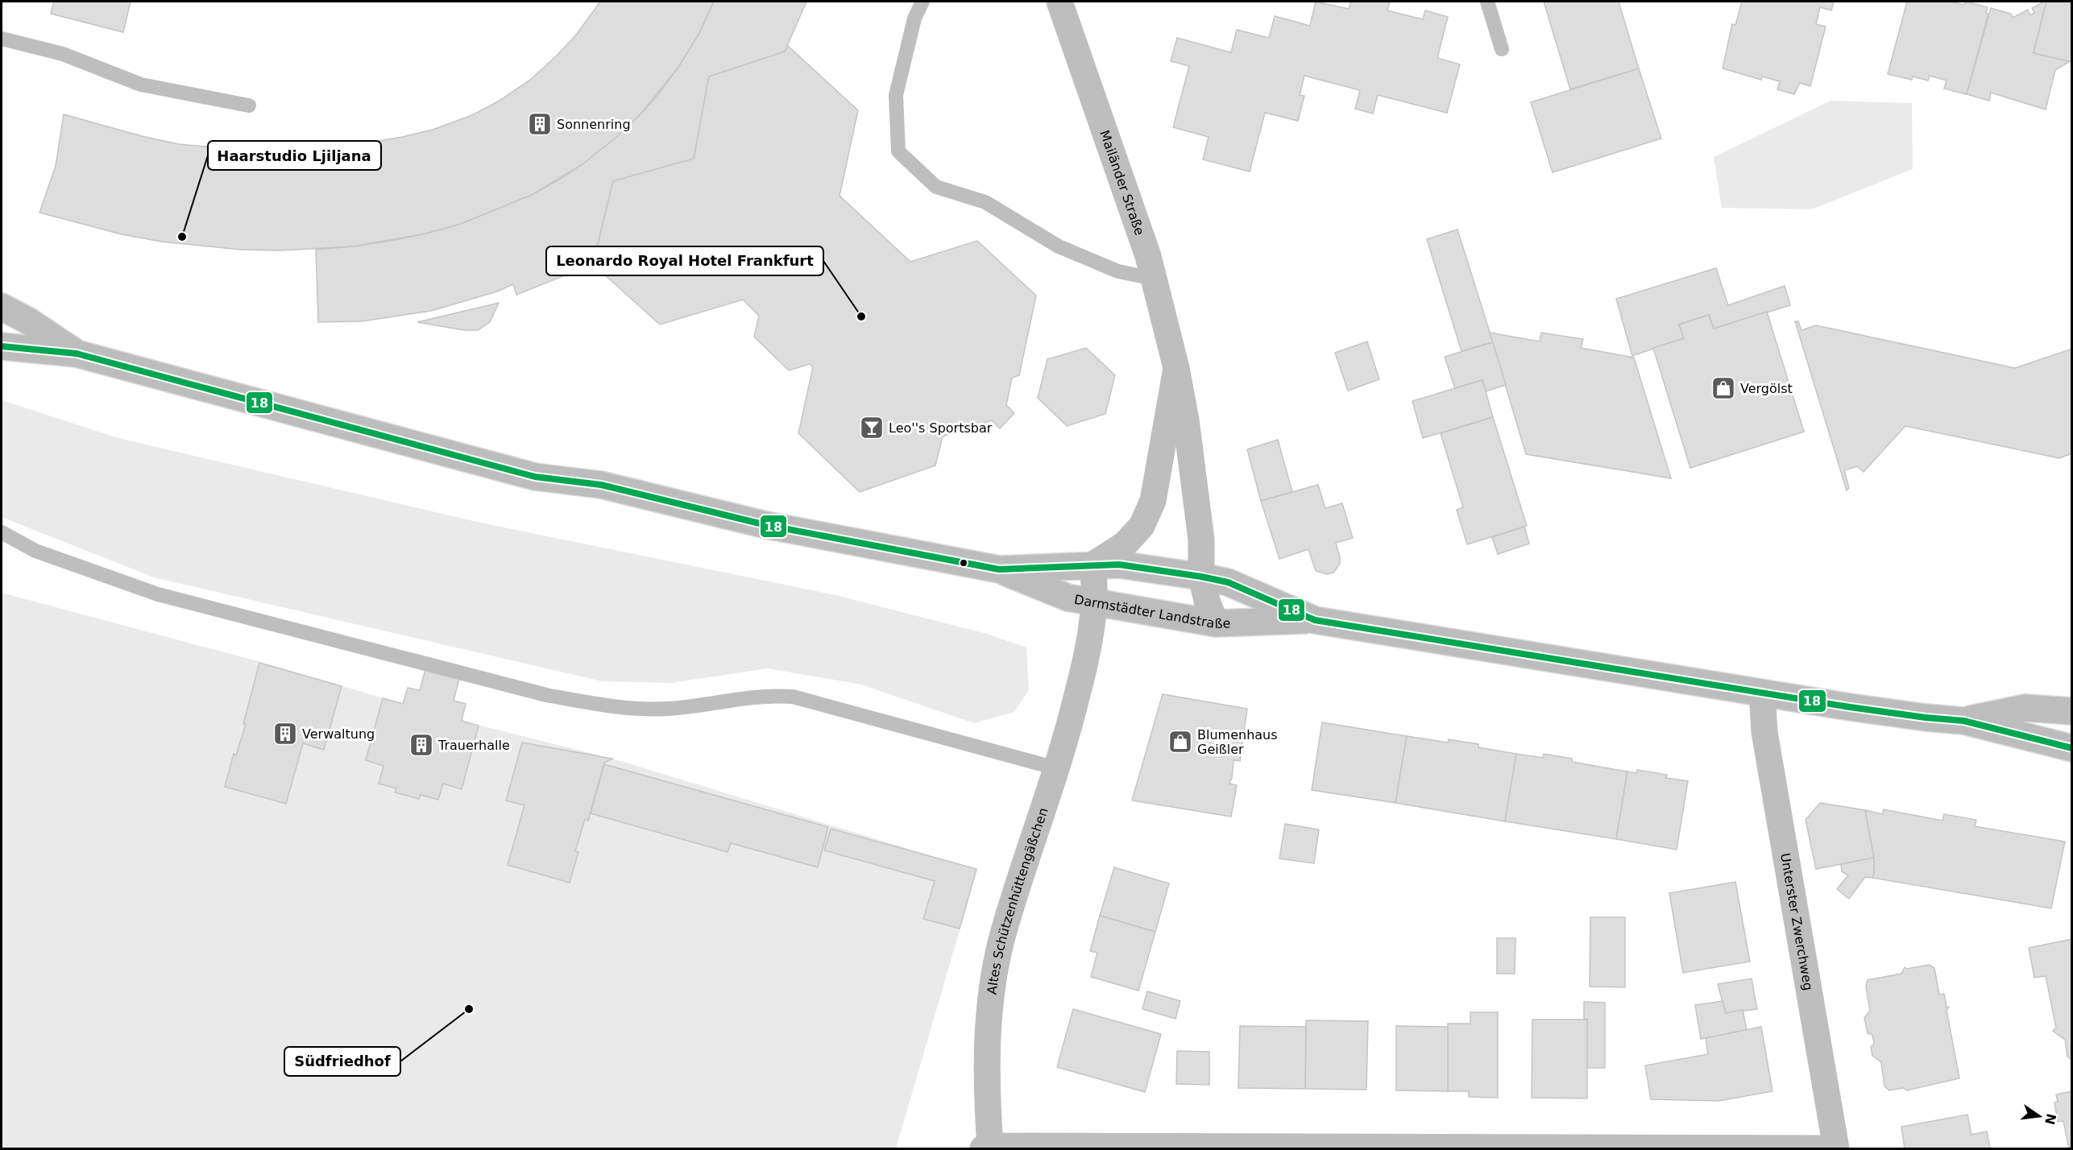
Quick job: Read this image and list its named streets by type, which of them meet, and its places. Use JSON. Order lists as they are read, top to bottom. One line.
{"streets":{"main road":["Darmstädter Landstraße"],"street":["Mailänder Straße","Altes Schützenhüttengäßchen","Unterster Zwerchweg"]},"crossings":[["Mailänder Straße","Darmstädter Landstraße"],["Mailänder Straße","Altes Schützenhüttengäßchen"],["Darmstädter Landstraße","Altes Schützenhüttengäßchen"],["Darmstädter Landstraße","Unterster Zwerchweg"]],"places":{"building":["Sonnenring","Verwaltung","Trauerhalle"],"other":["Haarstudio Ljiljana","Leonardo Royal Hotel Frankfurt","Südfriedhof"],"shop":["Vergölst","Blumenhaus Geißler"],"bar":["Leo''s Sportsbar"]},"lines":["transit line 18"],"north":"right"}
